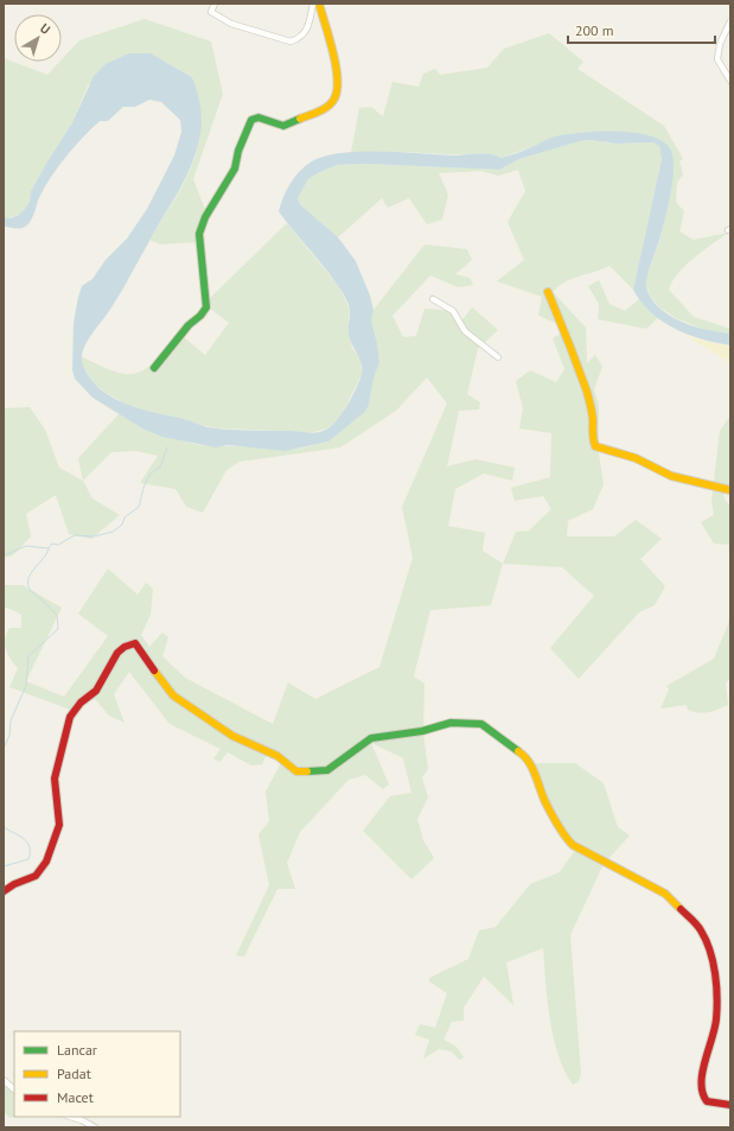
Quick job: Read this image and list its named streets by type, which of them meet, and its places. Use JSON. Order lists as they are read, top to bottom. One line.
{"legend":["Lancar","Padat","Macet"],"scale_bar":"200 m","north":"top right"}
